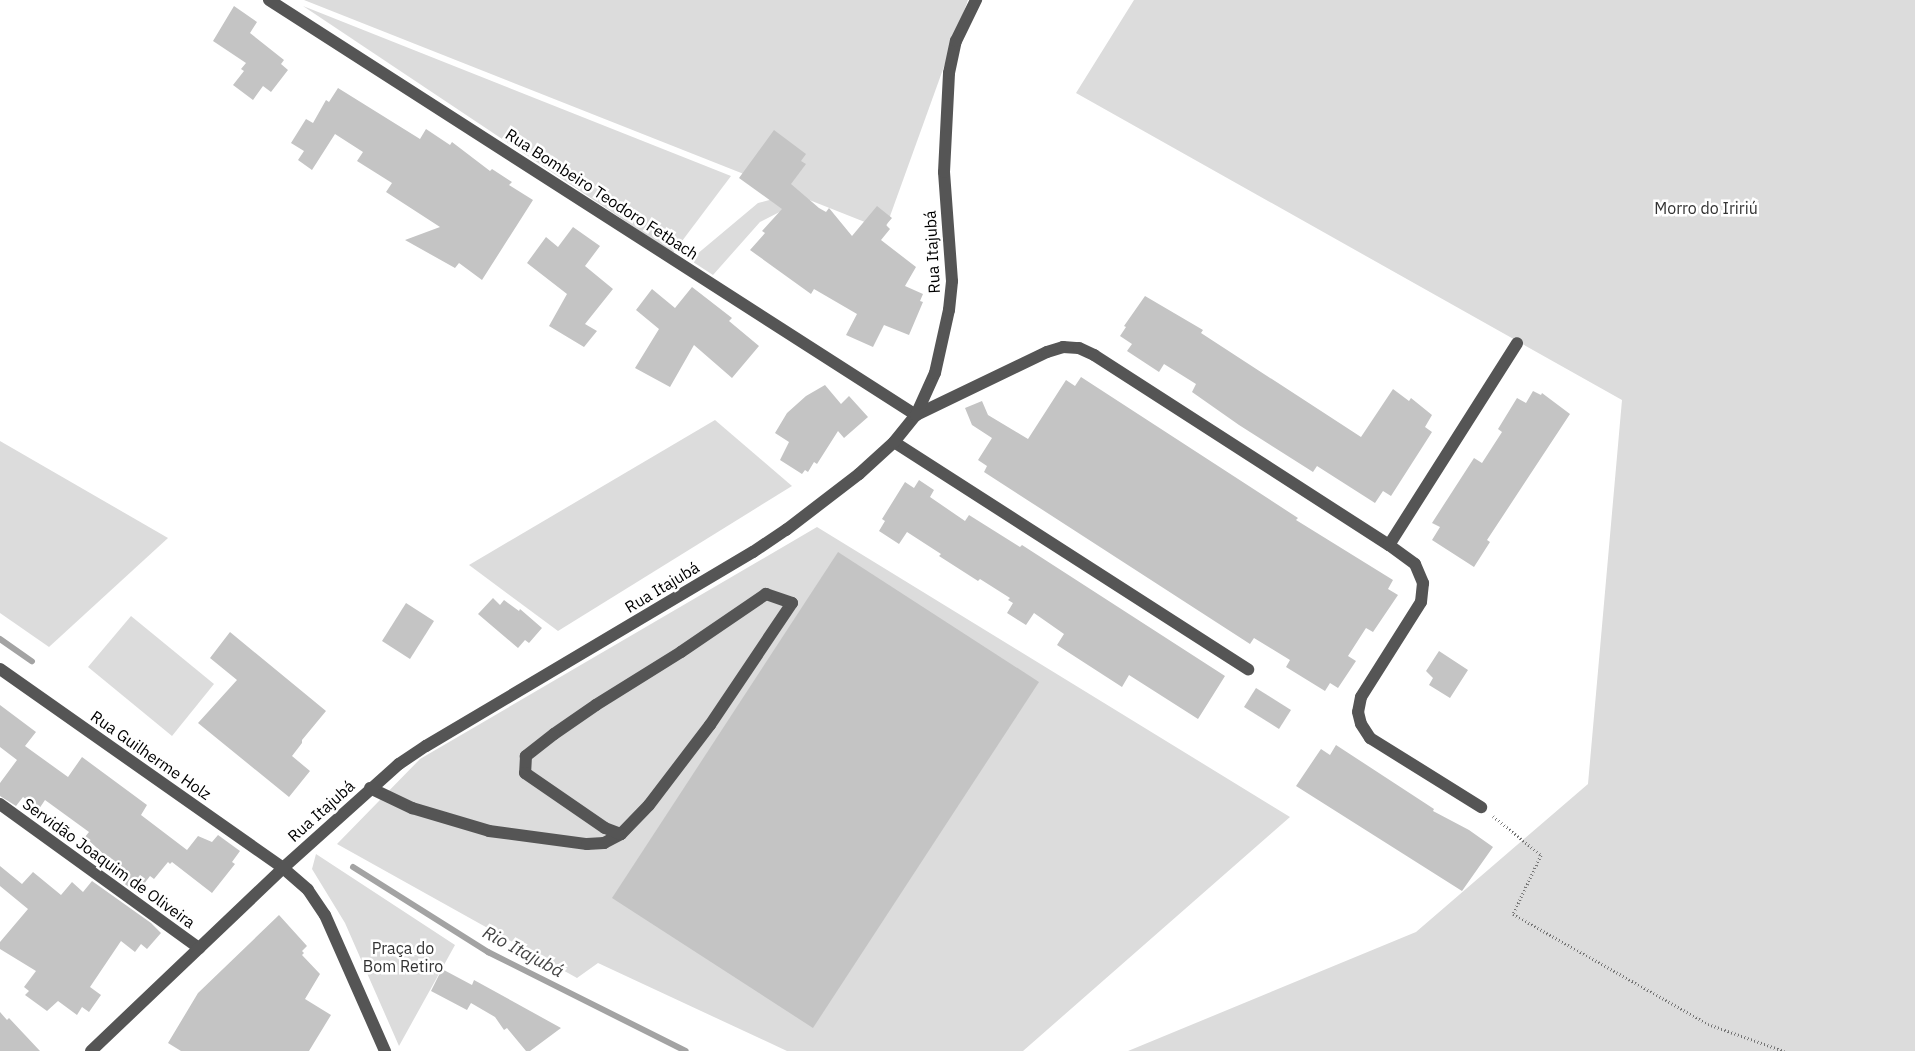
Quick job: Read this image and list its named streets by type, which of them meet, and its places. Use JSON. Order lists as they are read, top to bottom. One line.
{"streets":{"street":["Rua Bombeiro Teodoro Fetbach","Rua Itajubá","Rua Guilherme Holz","Servidão Joaquim de Oliveira"]},"crossings":[["Rua Bombeiro Teodoro Fetbach","Rua Itajubá"],["Rua Itajubá","Rua Guilherme Holz"],["Rua Itajubá","Servidão Joaquim de Oliveira"]],"water":["Rio Itajubá"],"parks":["Morro do Iririú","Praça do Bom Retiro"]}
